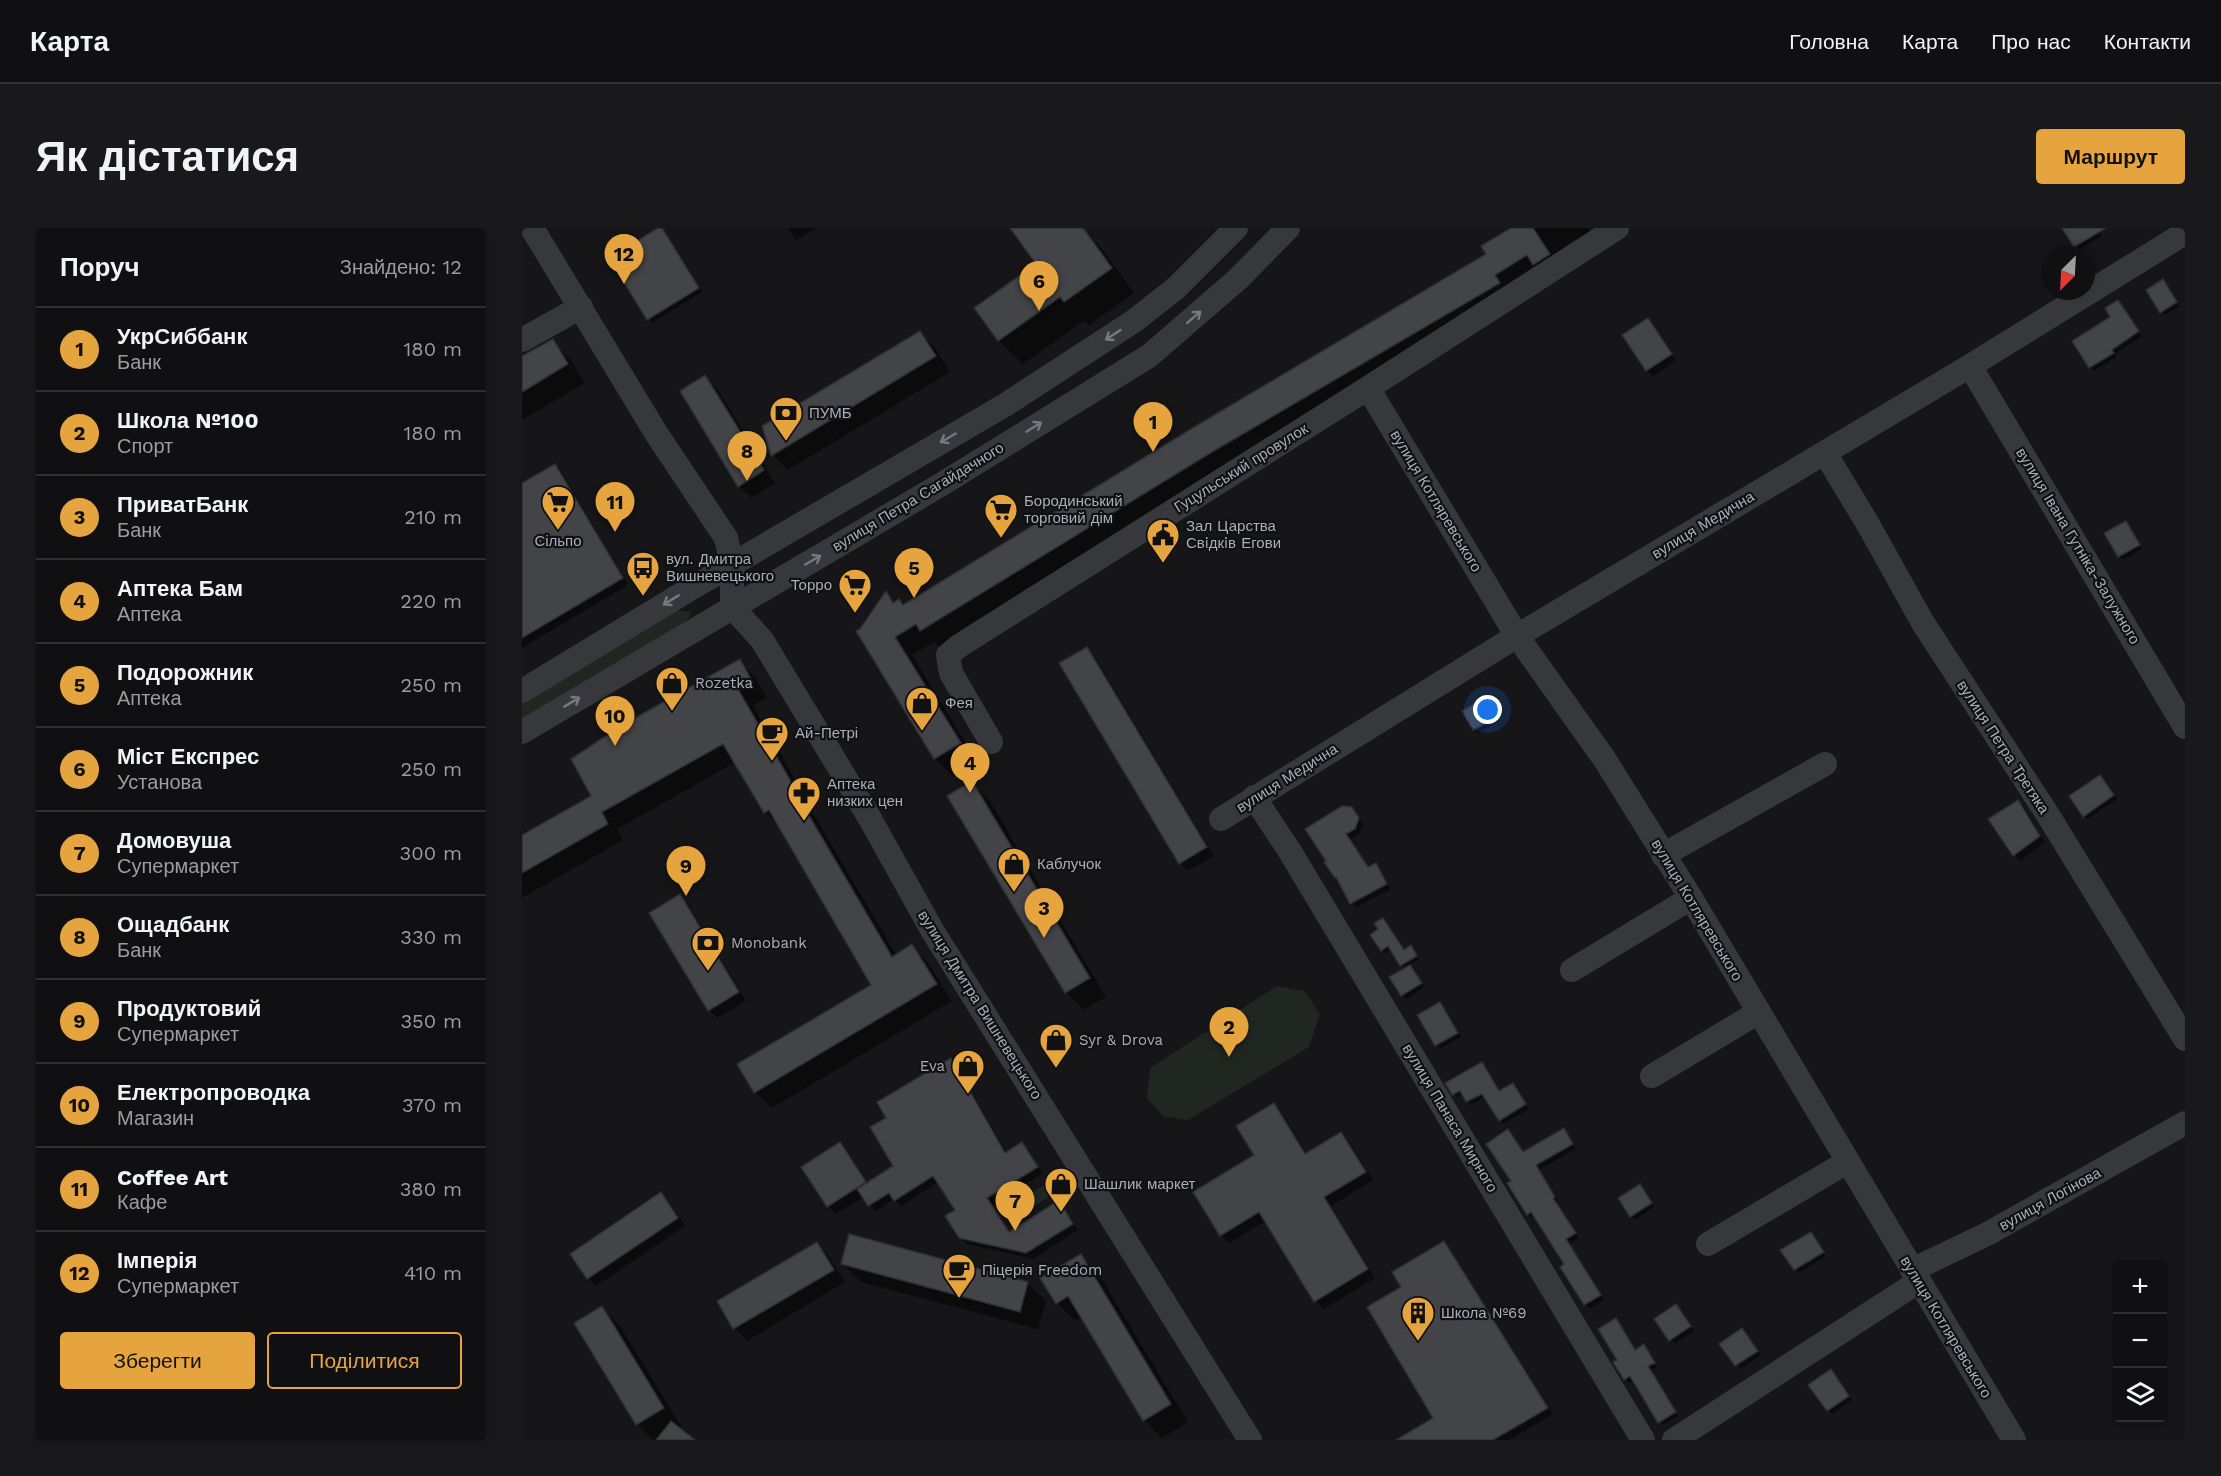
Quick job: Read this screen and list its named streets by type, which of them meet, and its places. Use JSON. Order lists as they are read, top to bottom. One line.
{"streets":{"street":["Гуцульський провулок","вулиця Петра Сагайдачного","вулиця Котляревського","вулиця Медична","вулиця Івана Гутніка-Залужного","вулиця Петра Третяка","вулиця Дмитра Вишневецького","вулиця Панаса Мирного","вулиця Логінова"]},"crossings":[["Гуцульський провулок","вулиця Котляревського"],["вулиця Петра Сагайдачного","вулиця Дмитра Вишневецького"],["вулиця Котляревського","вулиця Медична"],["вулиця Котляревського","вулиця Логінова"],["вулиця Медична","вулиця Івана Гутніка-Залужного"],["вулиця Медична","вулиця Петра Третяка"],["вулиця Медична","вулиця Панаса Мирного"]],"places":{"bank":["ПУМБ","Monobank"],"supermarket":["Сільпо","Бородинський торговий дім","Торро"],"public building":["Зал Царства Свiдкiв Егови"],"bus stop":["вул. Дмитра Вишневецького"],"shop":["Rozetka","Фея","Каблучок","Syr & Drova","Eva","Шашлик маркет"],"cafe":["Ай-Петрі","Піцерія Freedom"],"pharmacy":["Аптека низких цен"],"building":["Школа №69"]},"north":"bottom left","page":{"header":"Карта","nav":["Головна","Карта","Про нас","Контакти"],"buttons":["Маршрут",["Зберегти","Поділитися"]],"title":"Як дістатися","heading":["Поруч","Знайдено: 12"],"pins":["12","6","1","8","11","5","10","4","9","3","2","7"],"list":[{"mark":"1","name":"УкрСиббанк","note":"Банк","value":"180 m"},{"mark":"2","name":"Школа №100","note":"Спорт","value":"180 m"},{"mark":"3","name":"ПриватБанк","note":"Банк","value":"210 m"},{"mark":"4","name":"Аптека Бам","note":"Аптека","value":"220 m"},{"mark":"5","name":"Подорожник","note":"Аптека","value":"250 m"},{"mark":"6","name":"Міст Експрес","note":"Установа","value":"250 m"},{"mark":"7","name":"Домовуша","note":"Супермаркет","value":"300 m"},{"mark":"8","name":"Ощадбанк","note":"Банк","value":"330 m"},{"mark":"9","name":"Продуктовий","note":"Супермаркет","value":"350 m"},{"mark":"10","name":"Електропроводка","note":"Магазин","value":"370 m"},{"mark":"11","name":"Coffee Art","note":"Кафе","value":"380 m"},{"mark":"12","name":"Імперія","note":"Супермаркет","value":"410 m"}],"map_buttons":["+","−"]}}
